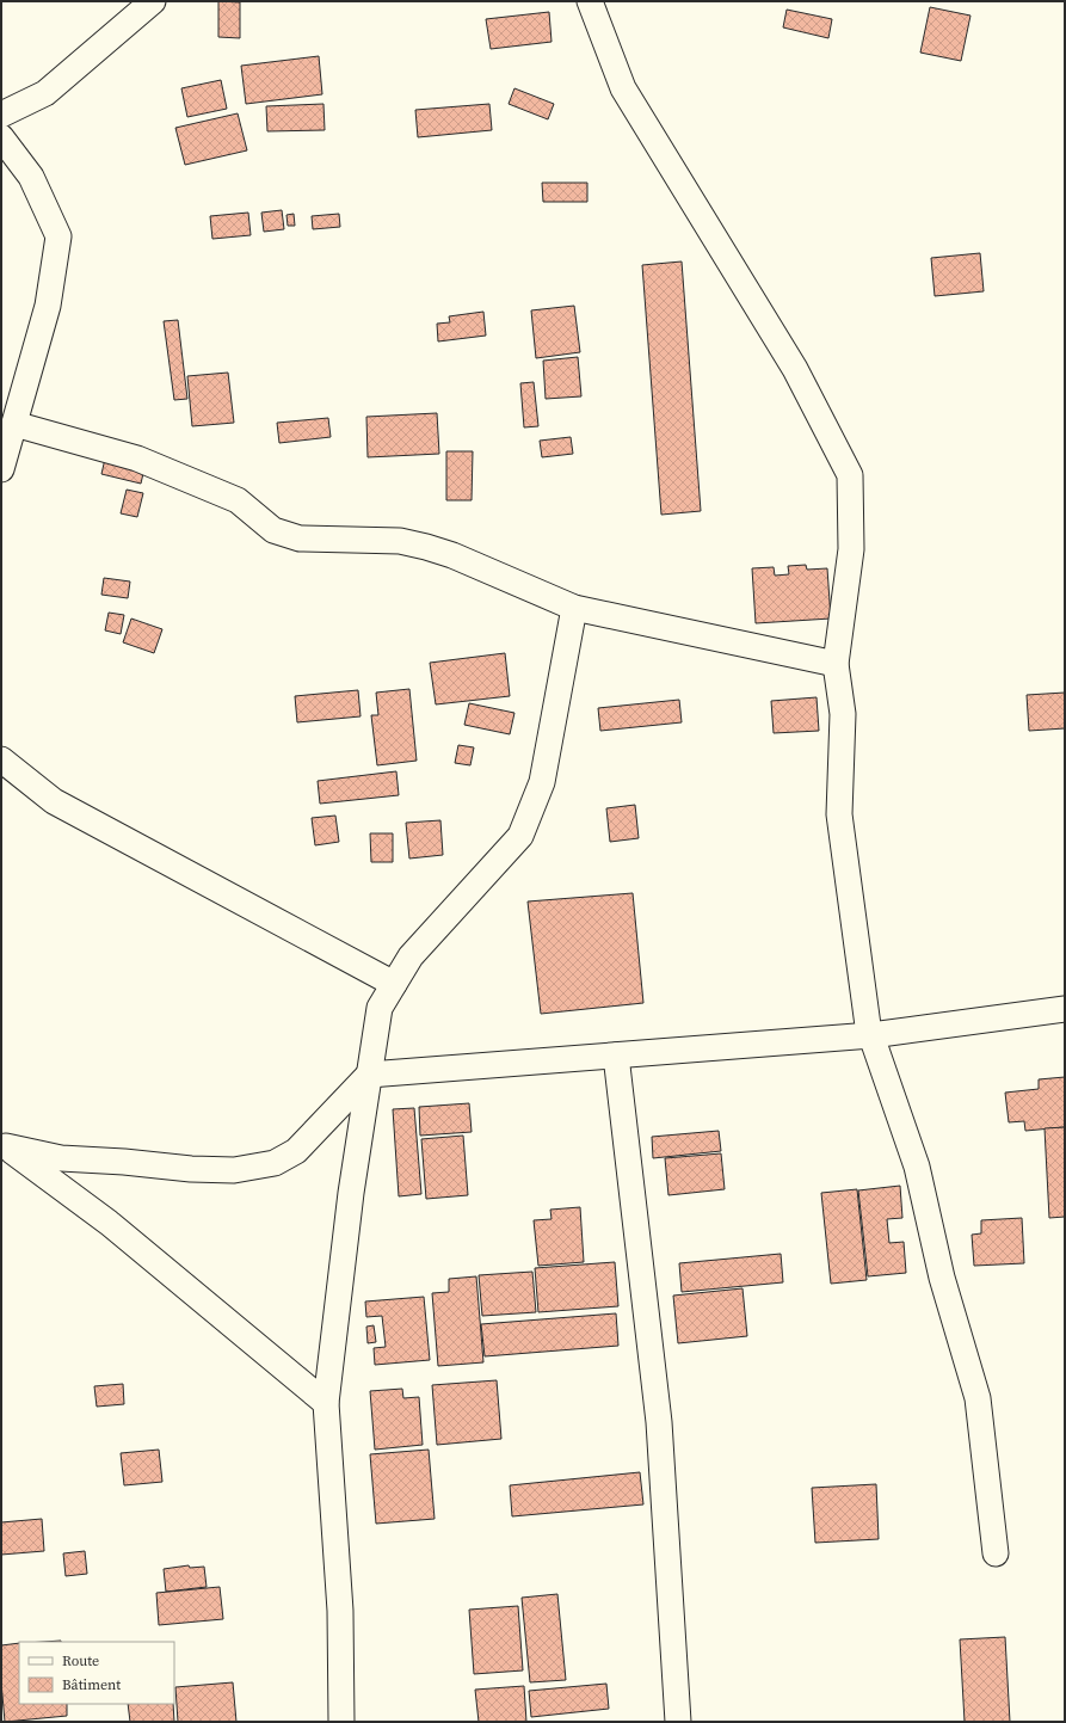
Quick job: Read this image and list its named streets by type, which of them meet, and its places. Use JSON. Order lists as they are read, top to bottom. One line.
{"legend":["Route","Bâtiment"]}
